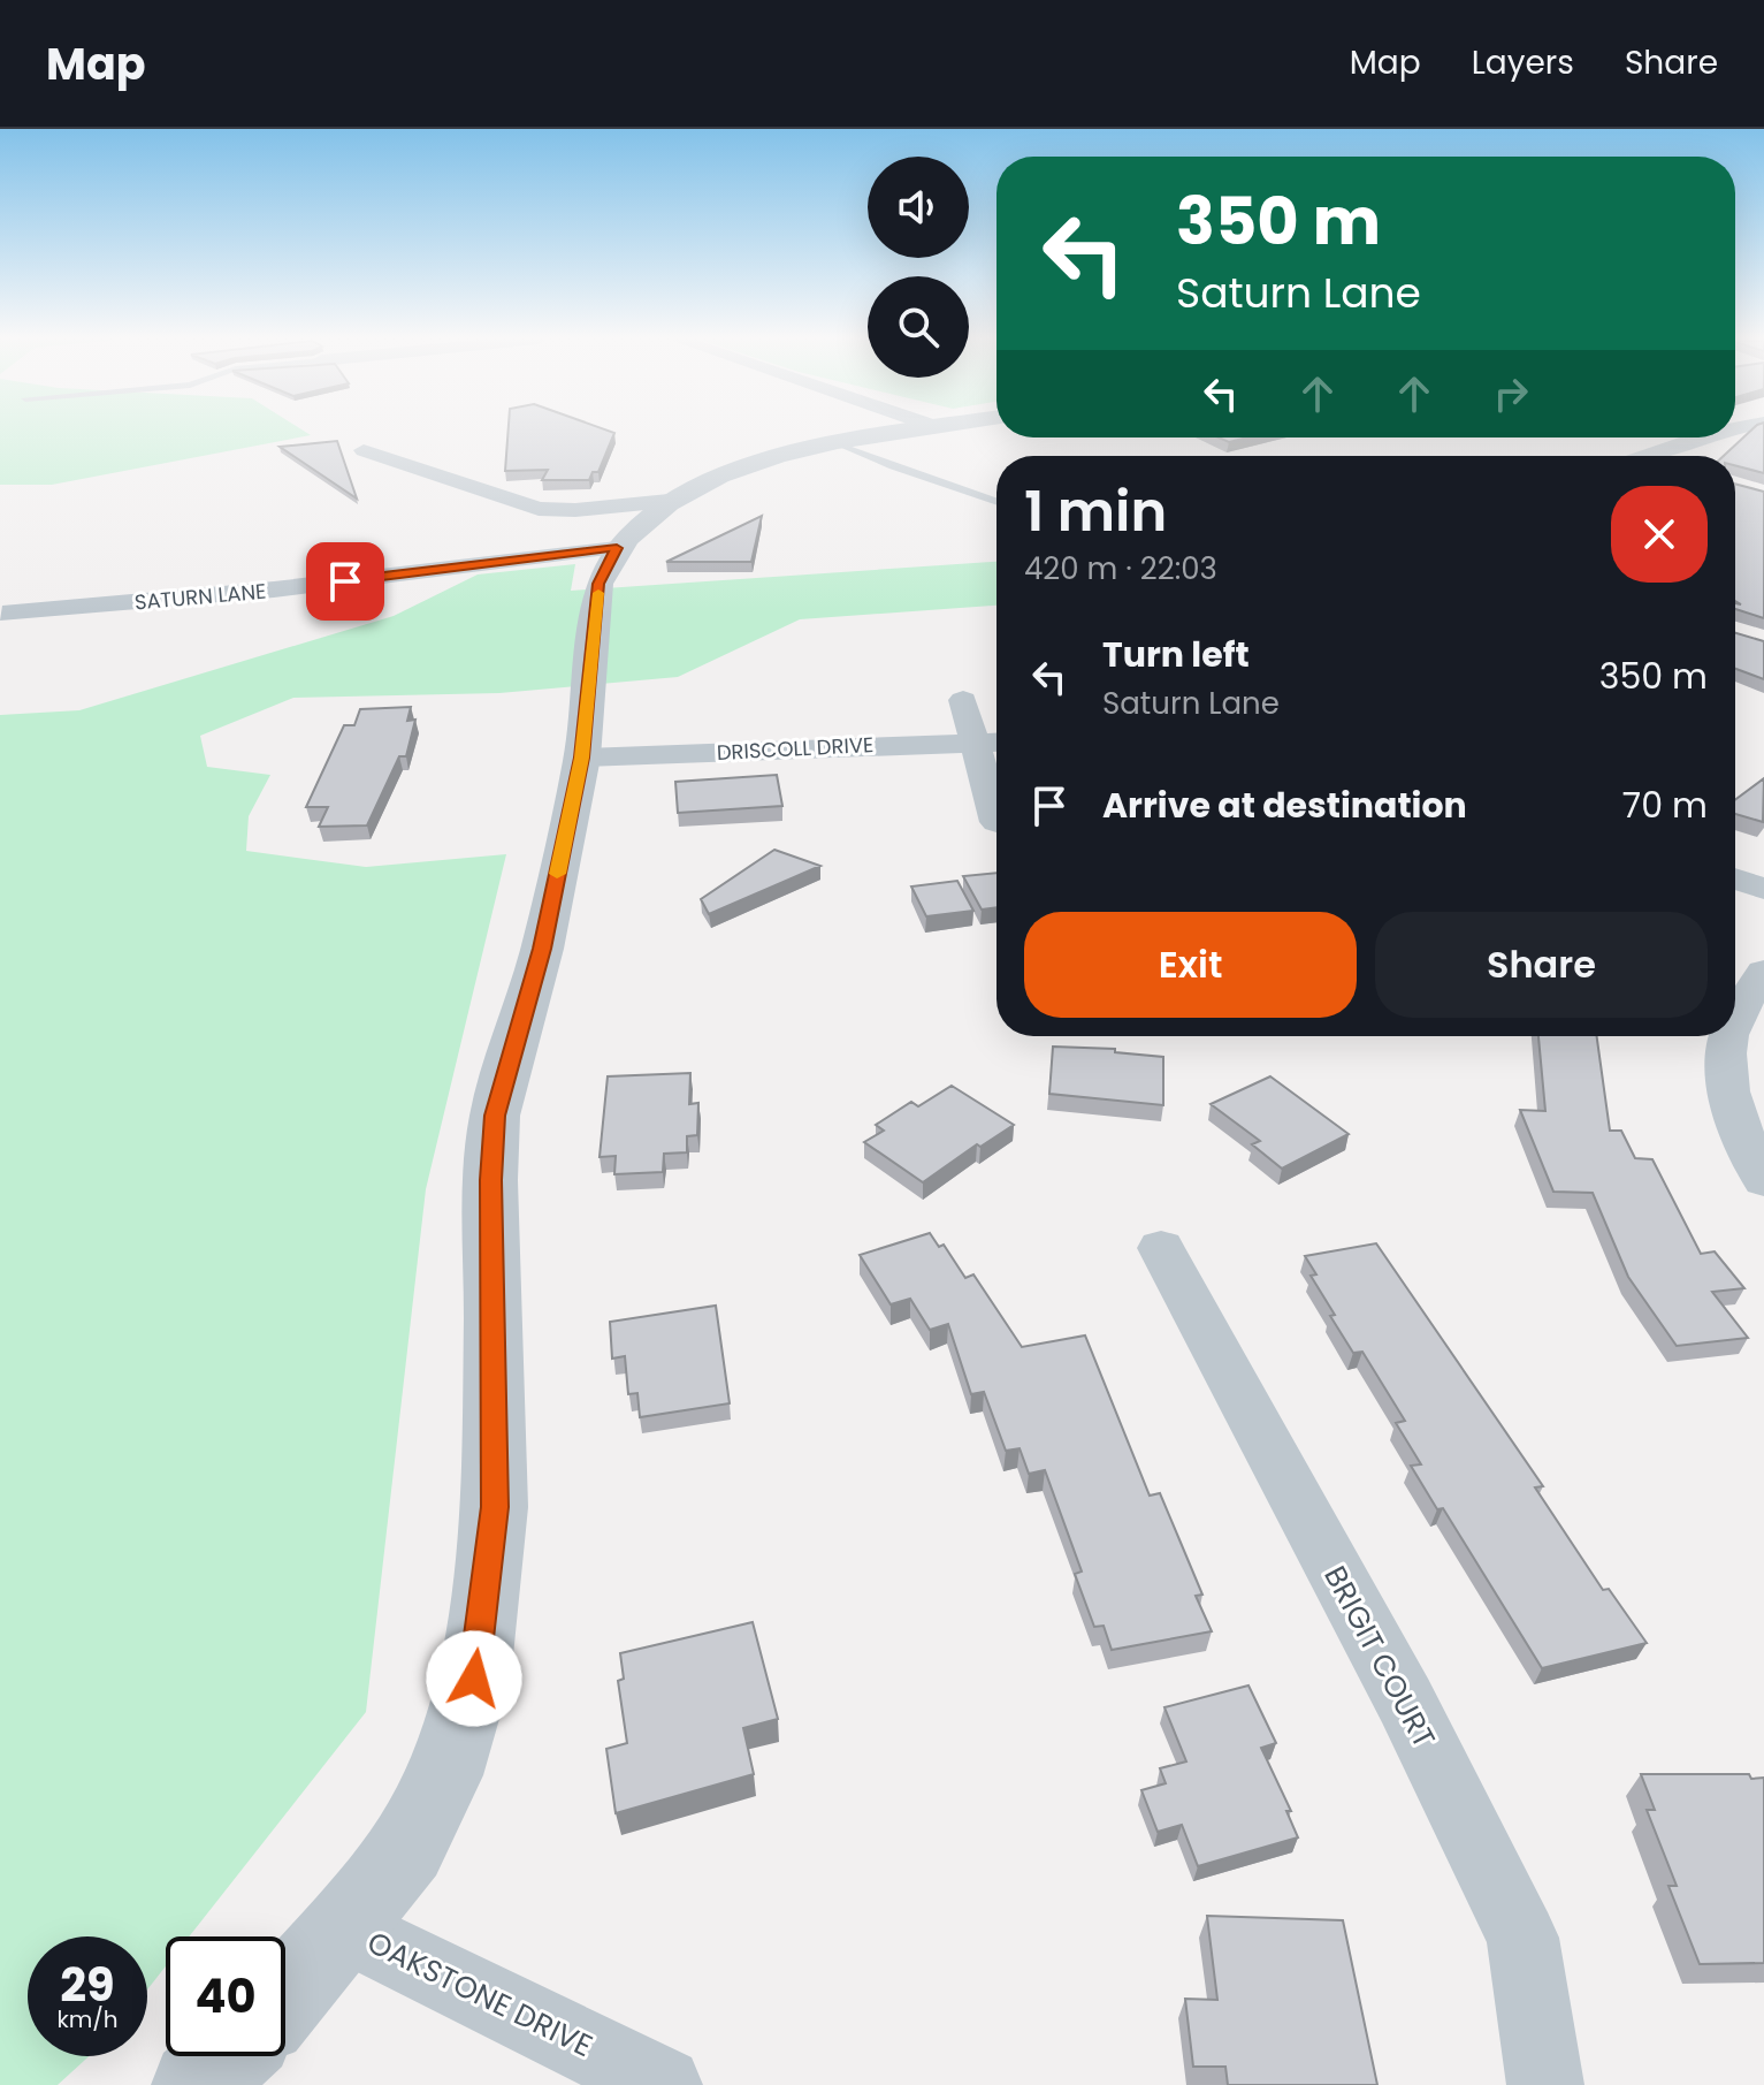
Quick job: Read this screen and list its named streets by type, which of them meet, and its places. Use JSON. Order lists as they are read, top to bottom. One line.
{"streets":{"street":["SATURN LANE","DRISCOLL DRIVE","BRIGIT COURT","OAKSTONE DRIVE"]},"page":{"header":"Map","nav":["Map","Layers","Share"],"turn":["350 m","Saturn Lane"],"heading":["1 min","420 m · 22:03"],"list":[{"name":"Turn left","note":"Saturn Lane","value":"350 m"},{"name":"Arrive at destination","value":"70 m"}],"buttons":["Exit","Share"],"speed":"29 km/h","limit":"40"}}
